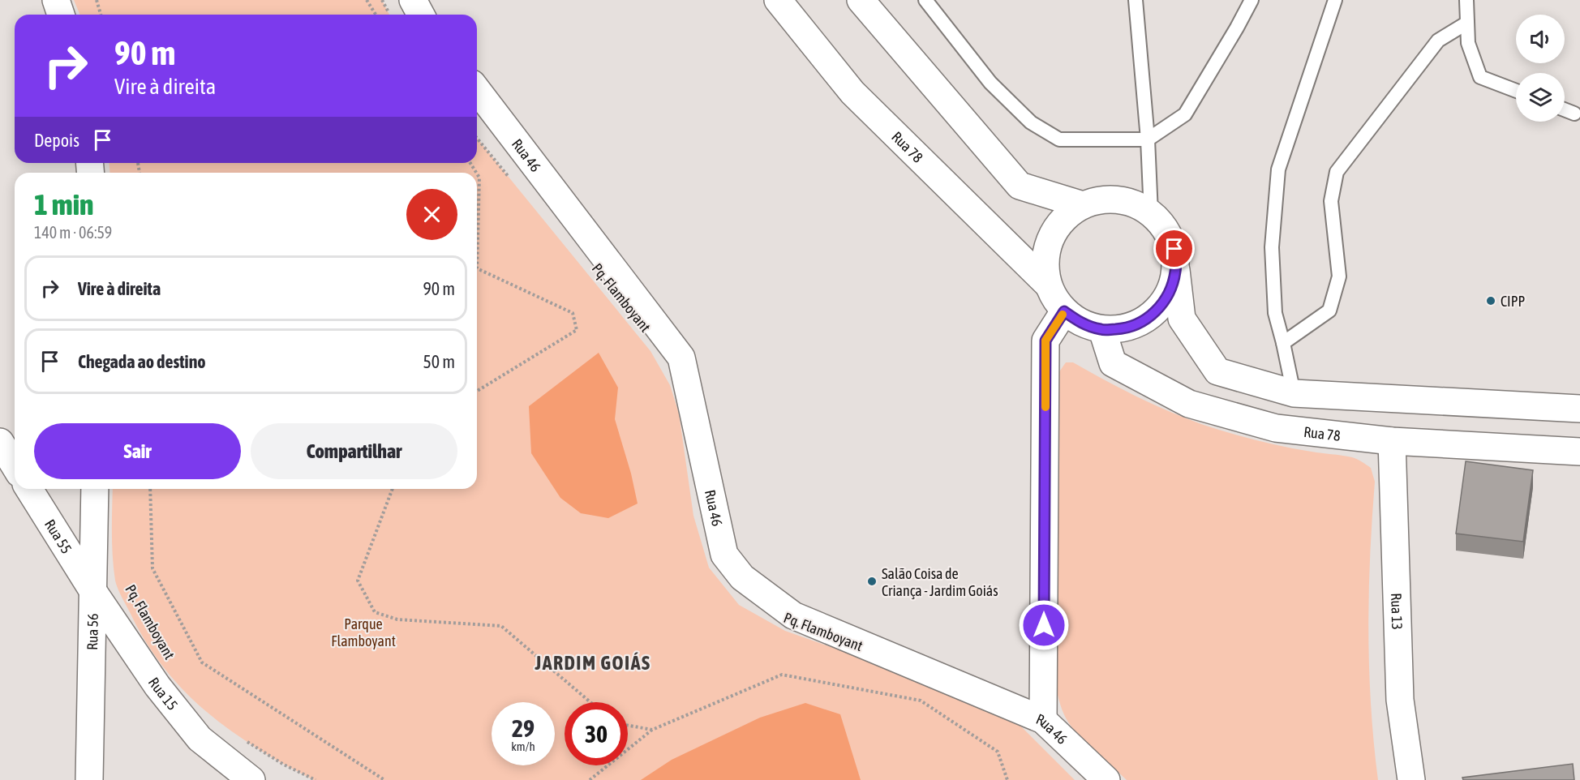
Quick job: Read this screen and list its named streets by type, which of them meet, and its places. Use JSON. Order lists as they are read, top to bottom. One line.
{"streets":{"street":["Rua 78","Rua 46","Rua 55","Rua 13","Rua 56","Rua 15"]},"crossings":[["Rua 78","Rua 13"],["Rua 55","Rua 56"],["Rua 55","Rua 15"],["Rua 56","Rua 15"]],"districts":["JARDIM GOIÁS"],"parks":["Parque Flamboyant"],"places":["CIPP","Salão Coisa de Criança - Jardim Goiás"],"page":{"turn":["90 m","Vire à direita"],"then":"Depois","heading":["1 min","140 m · 06:59"],"list":[{"name":"Vire à direita","value":"90 m"},{"name":"Chegada ao destino","value":"50 m"}],"buttons":["Sair","Compartilhar"],"speed":"29 km/h","limit":"30"}}
